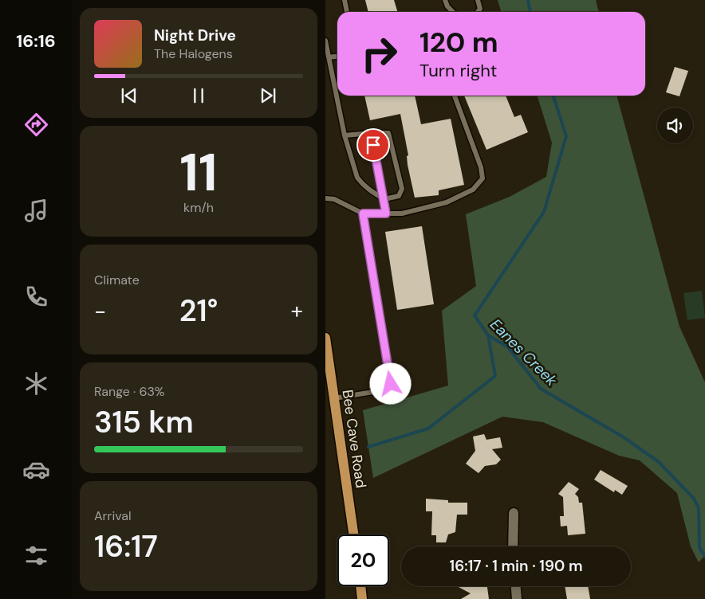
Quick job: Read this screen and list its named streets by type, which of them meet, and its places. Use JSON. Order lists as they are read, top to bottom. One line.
{"streets":{"main road":["Bee Cave Road"]},"water":["Eanes Creek"],"page":{"tabs":"16:16","turn":["120 m","Turn right"],"song":["Night Drive","The Halogens"],"tile":[["11","km/h"],"Climate",["Range · 63%","315 km"],["Arrival","16:17"]],"heat":["−","21°","+"],"limit":"20","trip":"16:17 · 1 min · 190 m"}}
